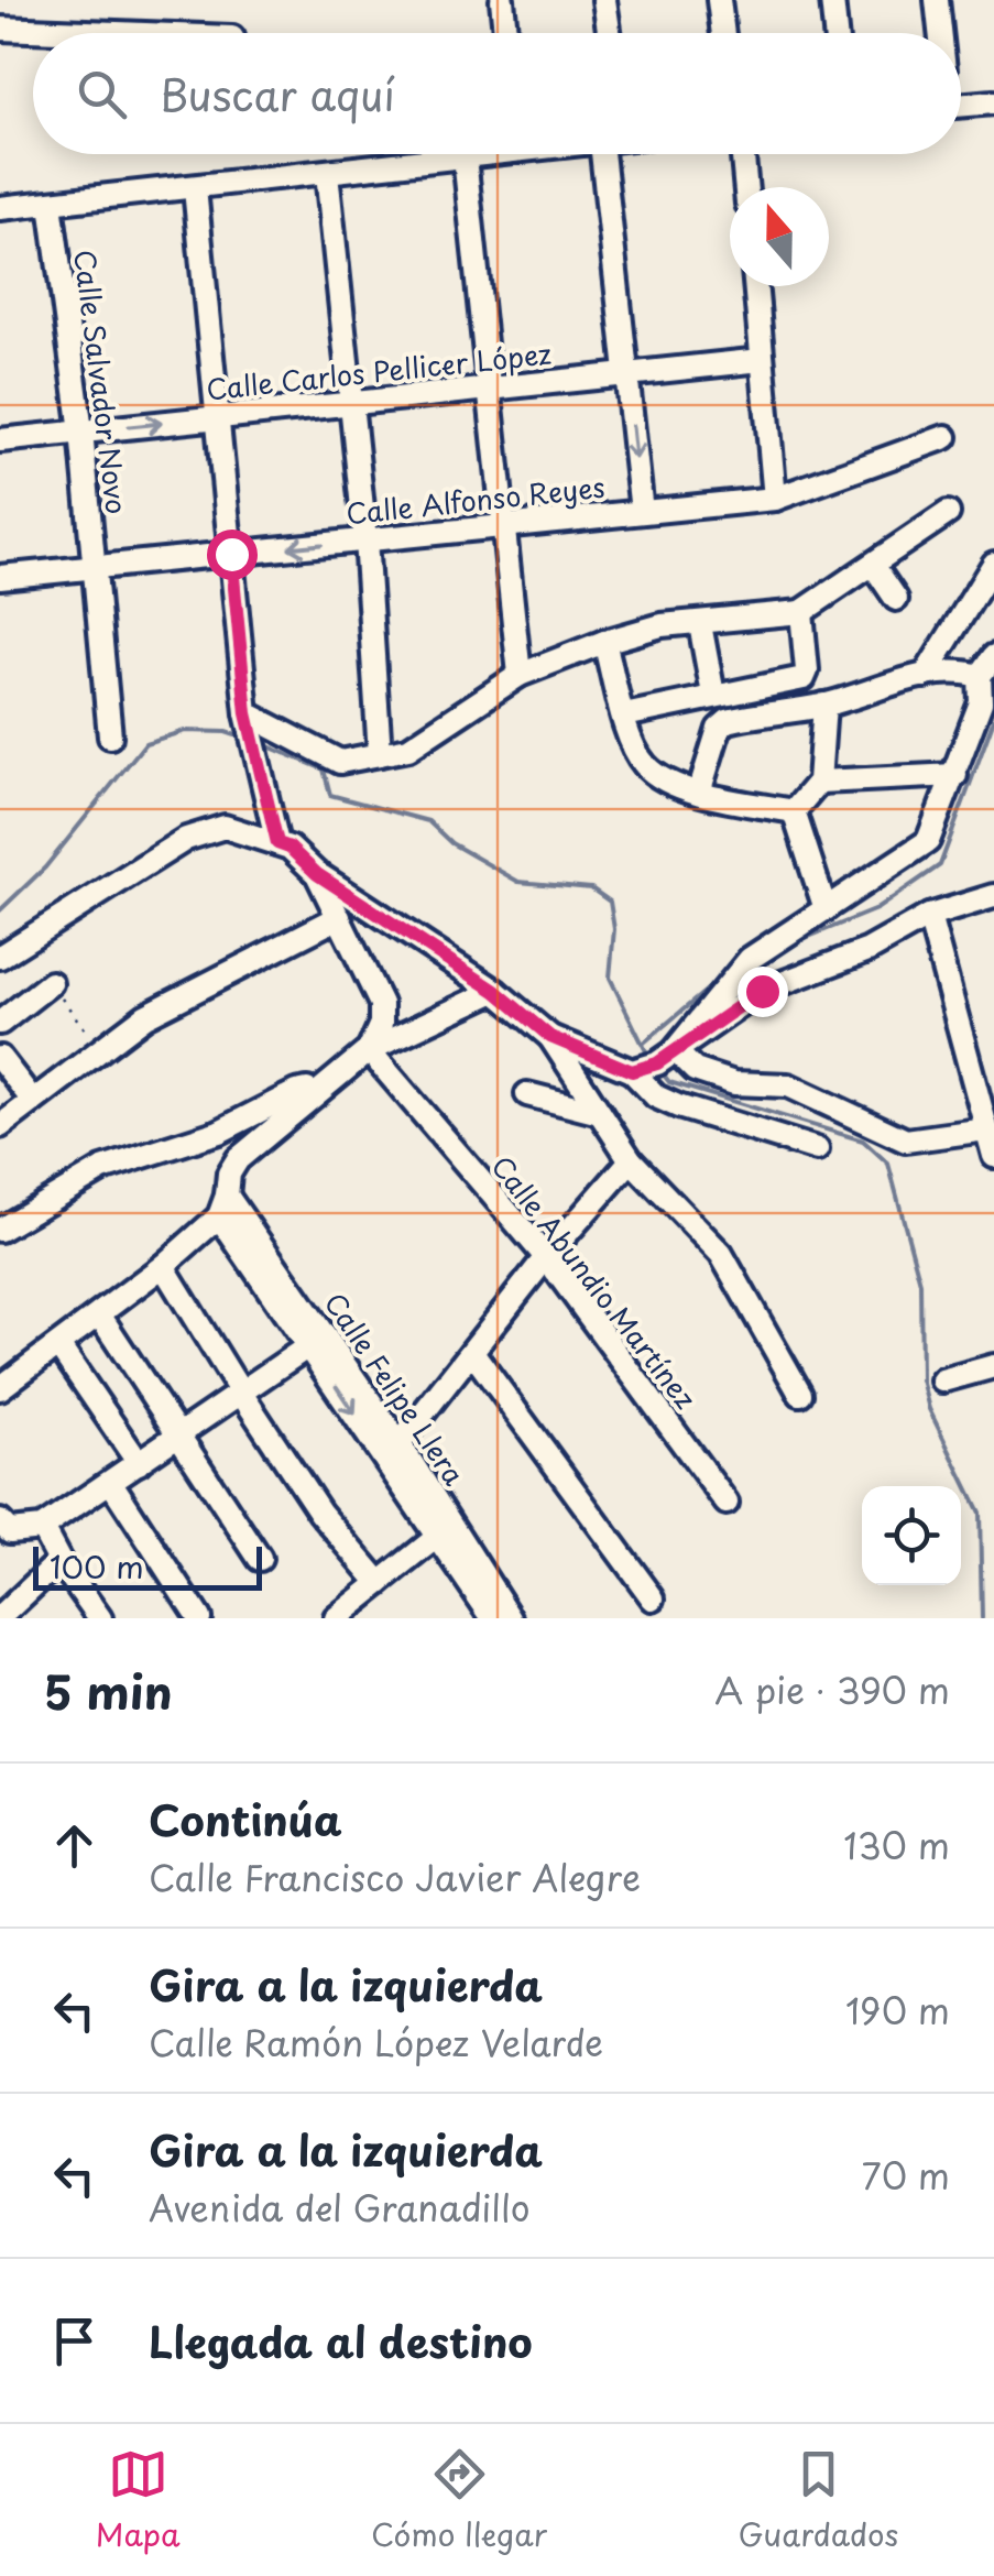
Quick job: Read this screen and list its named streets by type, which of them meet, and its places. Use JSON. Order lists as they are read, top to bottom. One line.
{"streets":{"street":["Calle Carlos Pellicer López","Calle Salvador Novo","Calle Alfonso Reyes","Calle Abundio Martínez","Calle Felipe Llera"]},"crossings":[["Calle Carlos Pellicer López","Calle Salvador Novo"],["Calle Salvador Novo","Calle Alfonso Reyes"]],"scale_bar":"100 m","north":"top","page":{"search":"Buscar aquí","scale":"100 m","heading":["5 min","A pie · 390 m"],"list":[["Continúa","Calle Francisco Javier Alegre","130 m"],["Gira a la izquierda","Calle Ramón López Velarde","190 m"],["Gira a la izquierda","Avenida del Granadillo","70 m"],"Llegada al destino"],"nav":["Mapa","Cómo llegar","Guardados"]}}
